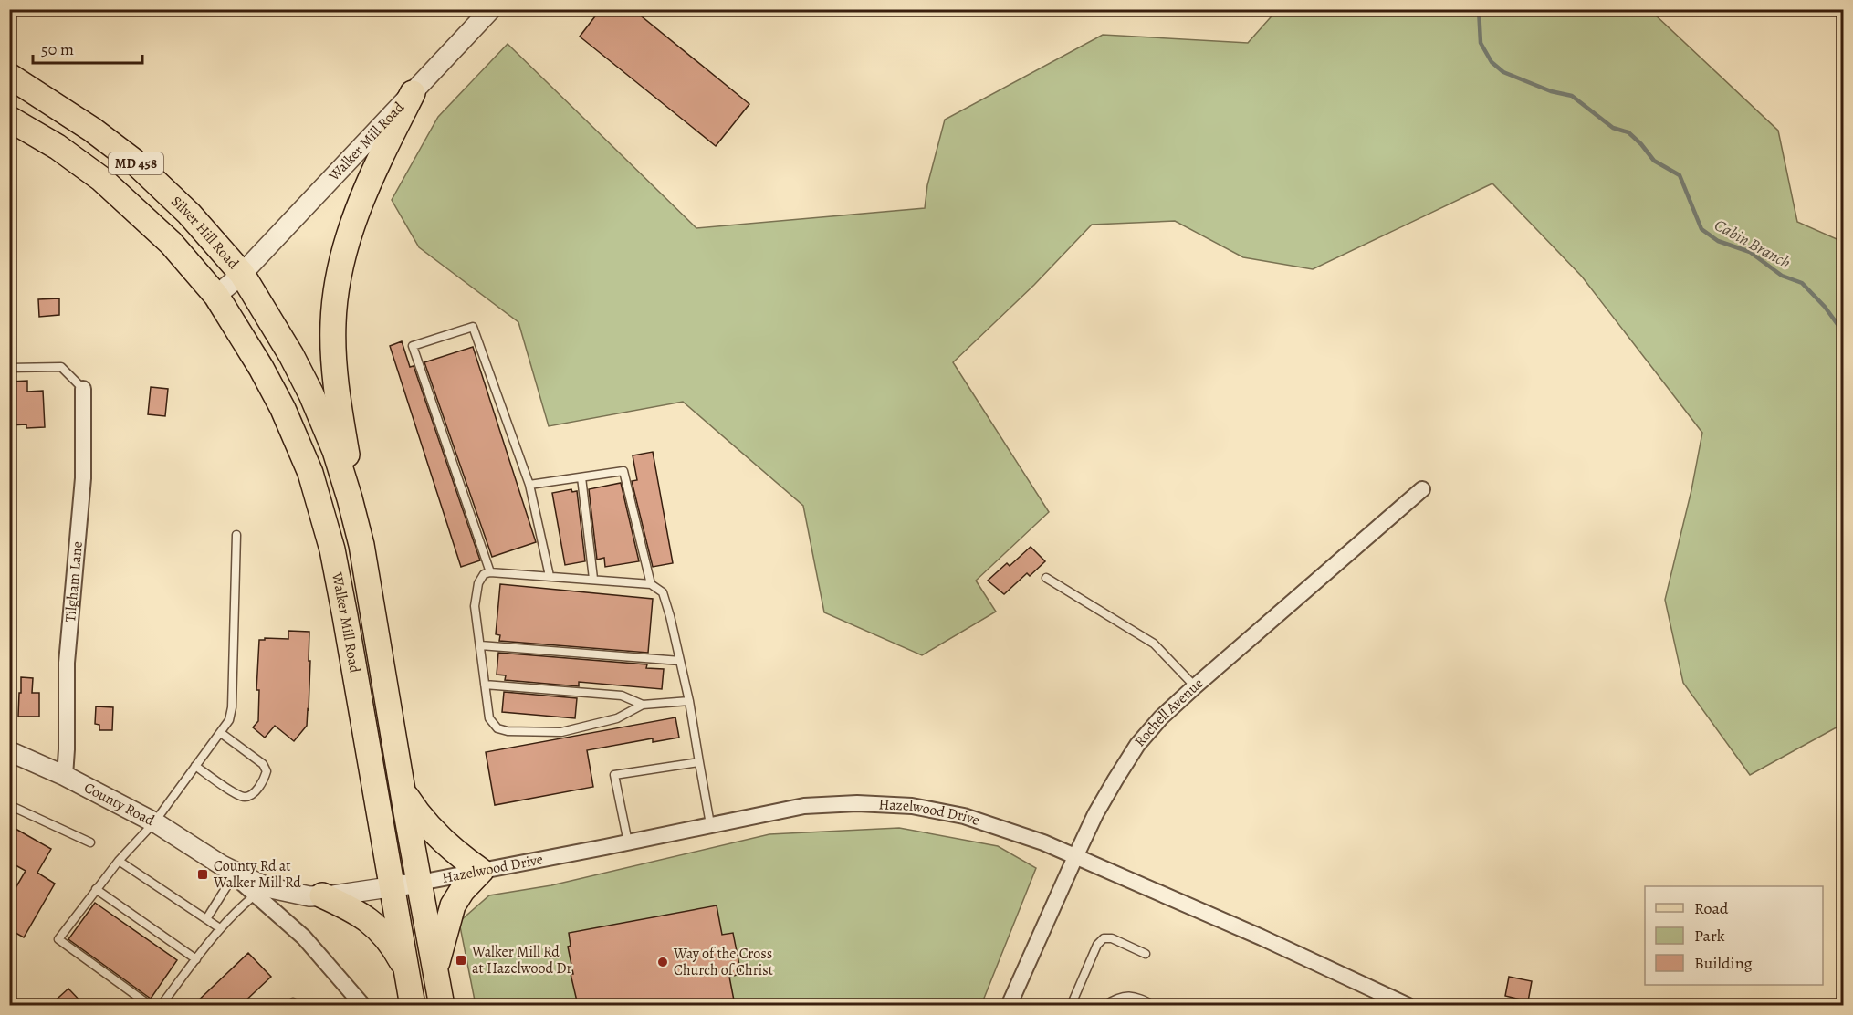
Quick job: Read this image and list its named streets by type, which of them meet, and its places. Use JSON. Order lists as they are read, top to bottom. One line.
{"streets":{"main road":["Walker Mill Road","MD 458","Silver Hill Road"],"street":["Tilgham Lane","Rochell Avenue","County Road","Hazelwood Drive"]},"crossings":[["Walker Mill Road","MD 458"],["Walker Mill Road","Silver Hill Road"],["Walker Mill Road","County Road"],["Walker Mill Road","Hazelwood Drive"],["Tilgham Lane","County Road"],["Rochell Avenue","Hazelwood Drive"],["County Road","Hazelwood Drive"]],"water":["Cabin Branch"],"places":{"transit":["County Rd at Walker Mill Rd","Walker Mill Rd at Hazelwood Dr"],"other":["Way of the Cross Church of Christ"]},"legend":["Road","Park","Building"],"scale_bar":"50 m"}
